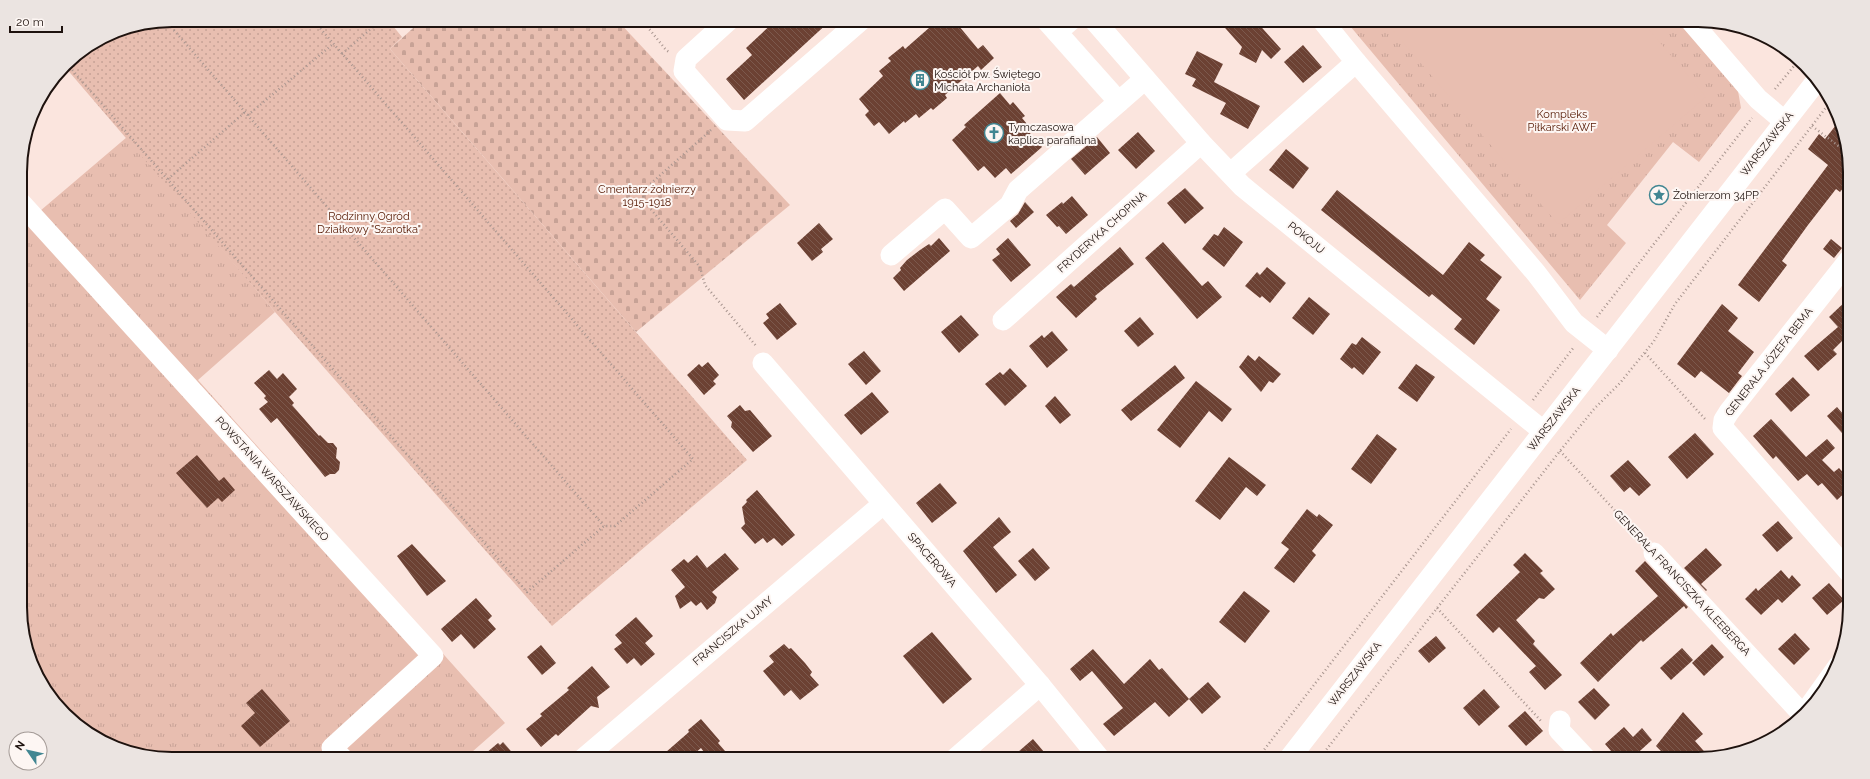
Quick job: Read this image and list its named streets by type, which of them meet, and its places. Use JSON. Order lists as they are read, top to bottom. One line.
{"streets":{"street":["WARSZAWSKA","FRYDERYKA CHOPINA","POKOJU","GENERAŁA JÓZEFA BEMA","POWSTANIA WARSZAWSKIEGO","SPACEROWA","GENERAŁA FRANCISZKA KLEEBERGA","FRANCISZKA UJMY"]},"crossings":[["WARSZAWSKA","POKOJU"],["FRYDERYKA CHOPINA","POKOJU"],["SPACEROWA","FRANCISZKA UJMY"]],"parks":["Kompleks Piłkarski AWF","Cmentarz żołnierzy 1915-1918","Rodzinny Ogród Działkowy \"Szarotka\""],"places":{"building":["Kościół pw. Świętego Michała Archanioła"],"church":["Tymczasowa kaplica parafialna"],"place":["Żołnierzom 34PP"]},"scale_bar":"20 m","north":"top left"}
